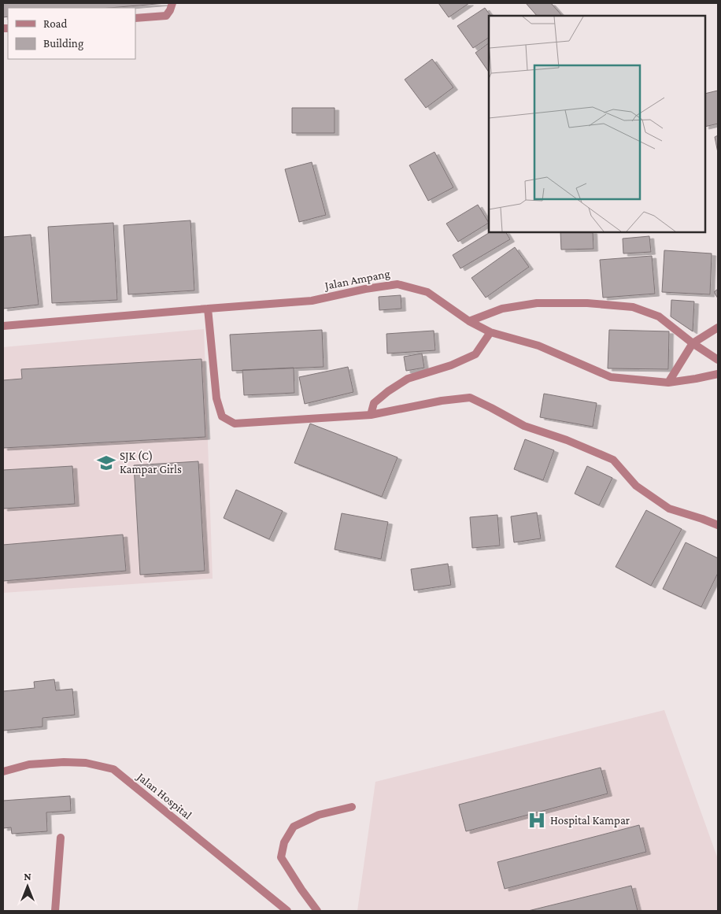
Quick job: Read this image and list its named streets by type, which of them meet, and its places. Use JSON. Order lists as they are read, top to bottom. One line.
{"streets":{"street":["Jalan Ampang","Jalan Hospital"]},"places":{"school or university":["SJK (C) Kampar Girls"],"hospital":["Hospital Kampar"]},"legend":["Road","Building"],"north":"top"}
